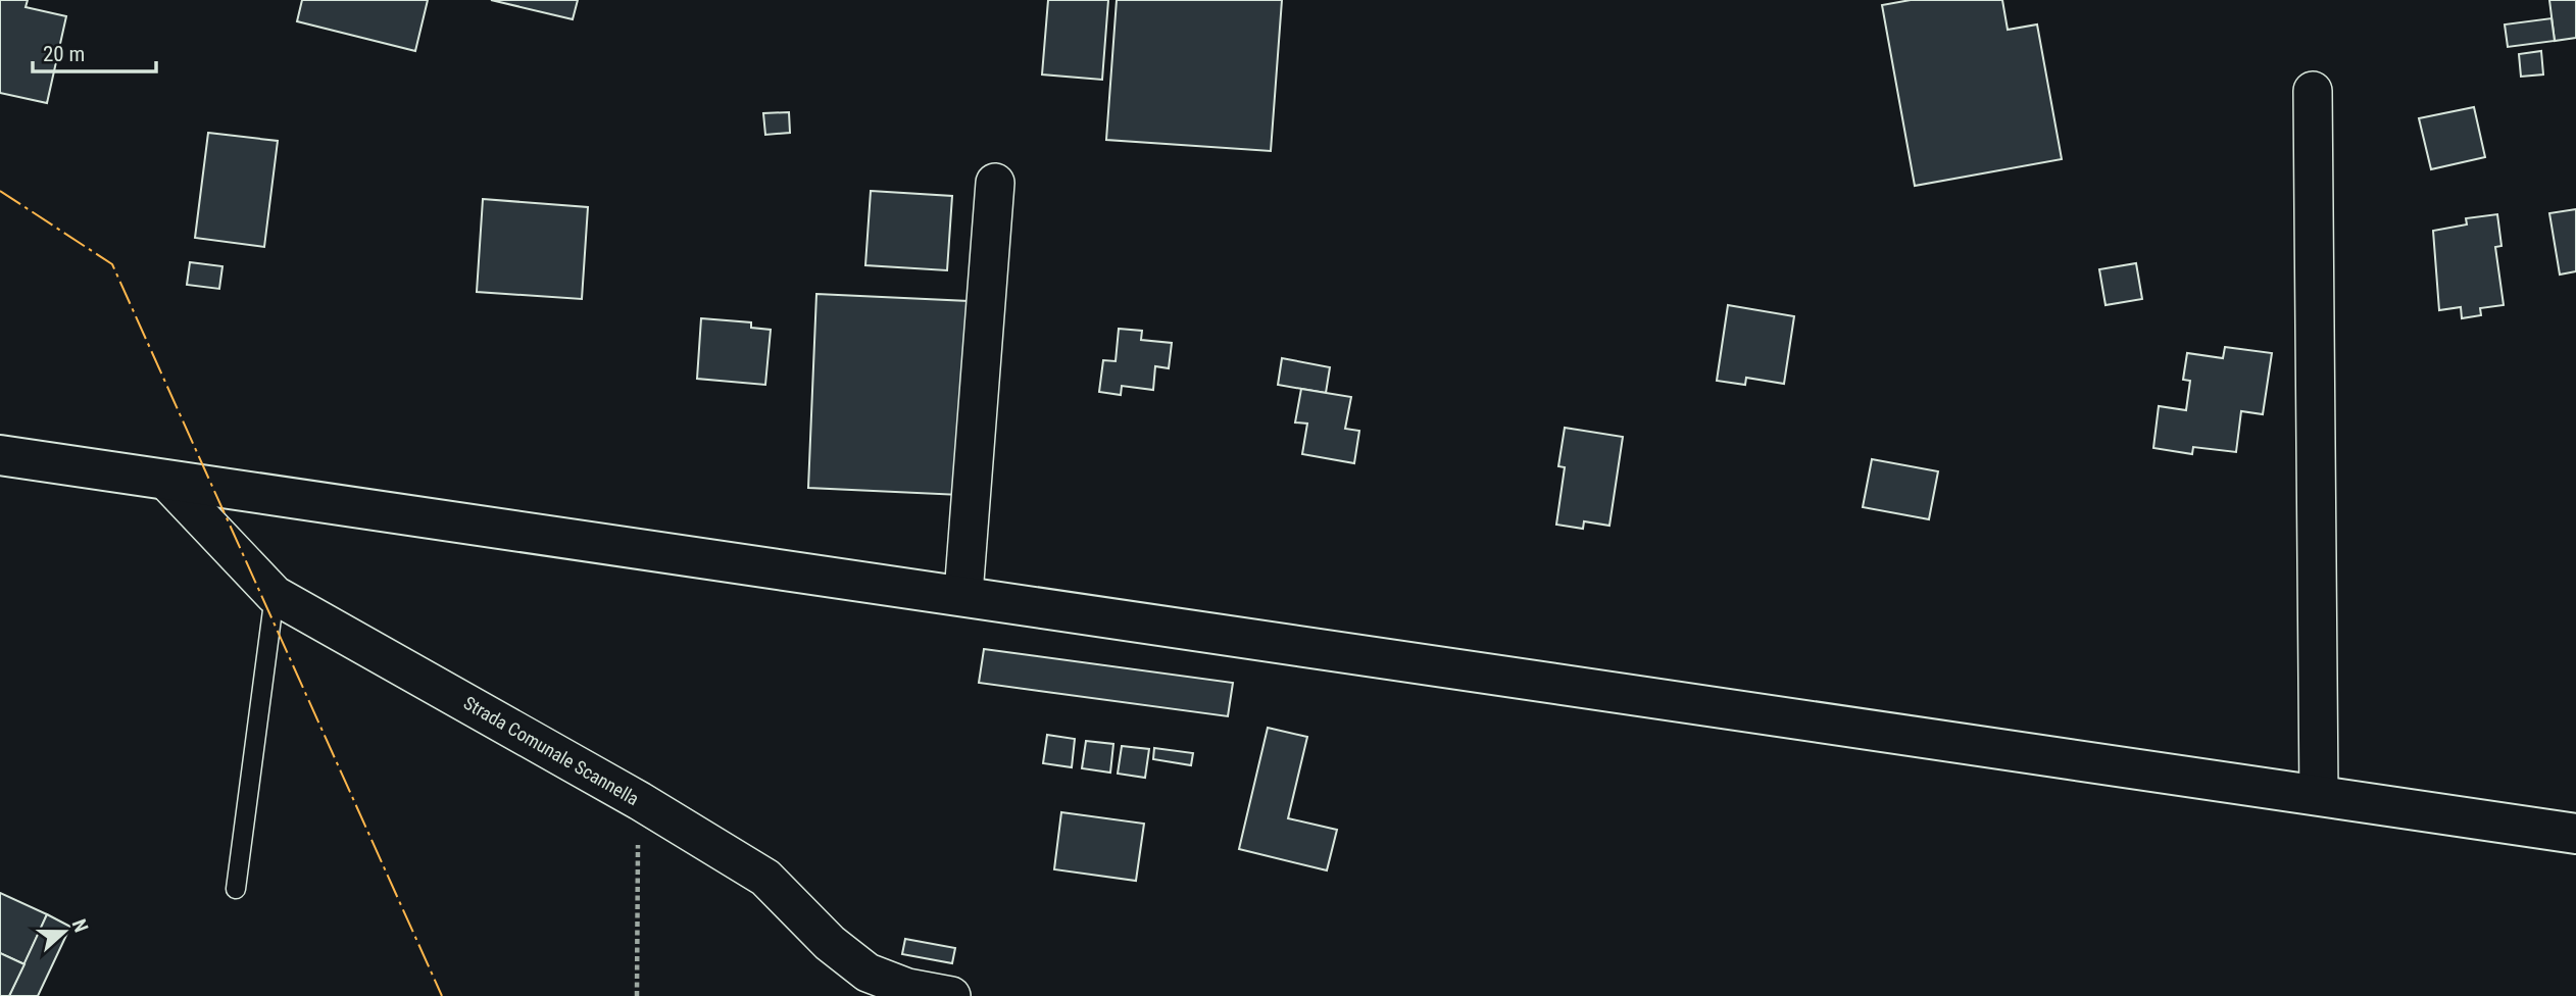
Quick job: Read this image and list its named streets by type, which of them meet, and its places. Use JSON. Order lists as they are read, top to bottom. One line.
{"streets":{"street":["Strada Comunale Scannella"]},"scale_bar":"20 m","north":"right"}
